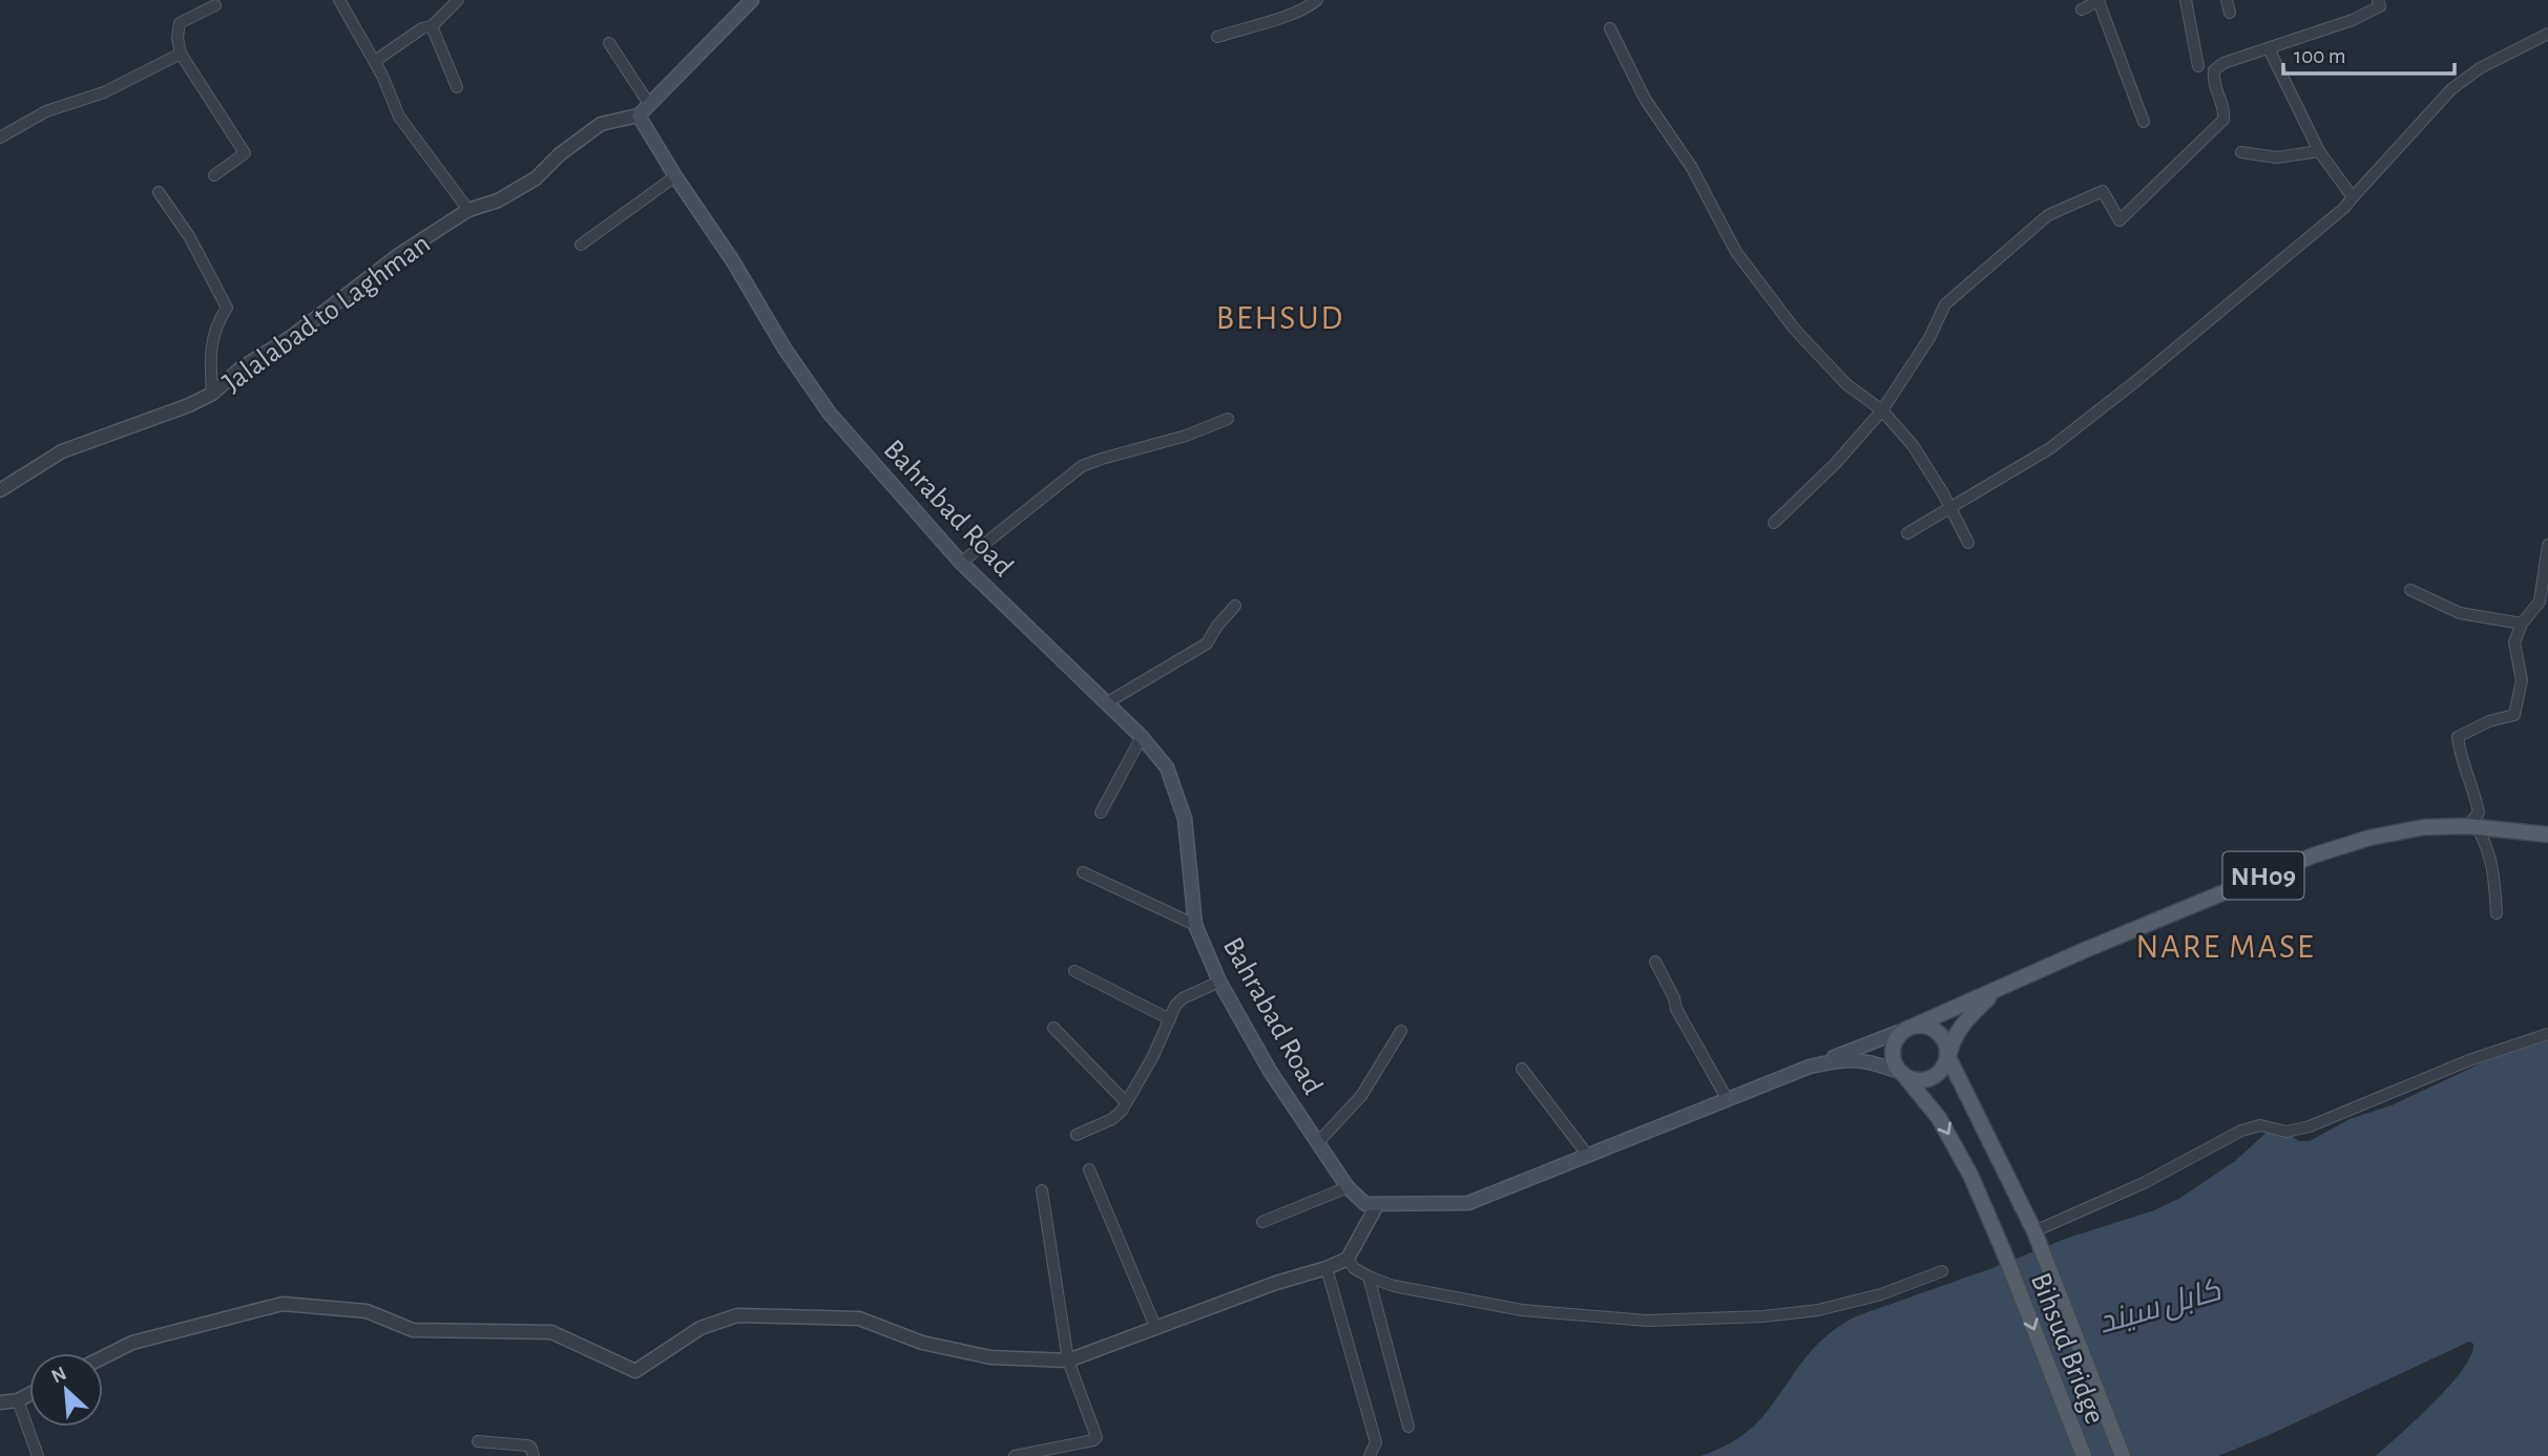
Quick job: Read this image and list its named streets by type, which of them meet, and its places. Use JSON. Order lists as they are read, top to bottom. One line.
{"streets":{"main road":["Bahrabad Road","NH09","Bihsud Bridge"],"street":["Jalalabad to Laghman"]},"crossings":[["Jalalabad to Laghman","Bahrabad Road"],["NH09","Bihsud Bridge"]],"districts":["BEHSUD","NARE MASE"],"water":["کابل سيند"],"scale_bar":"100 m","north":"top left"}
